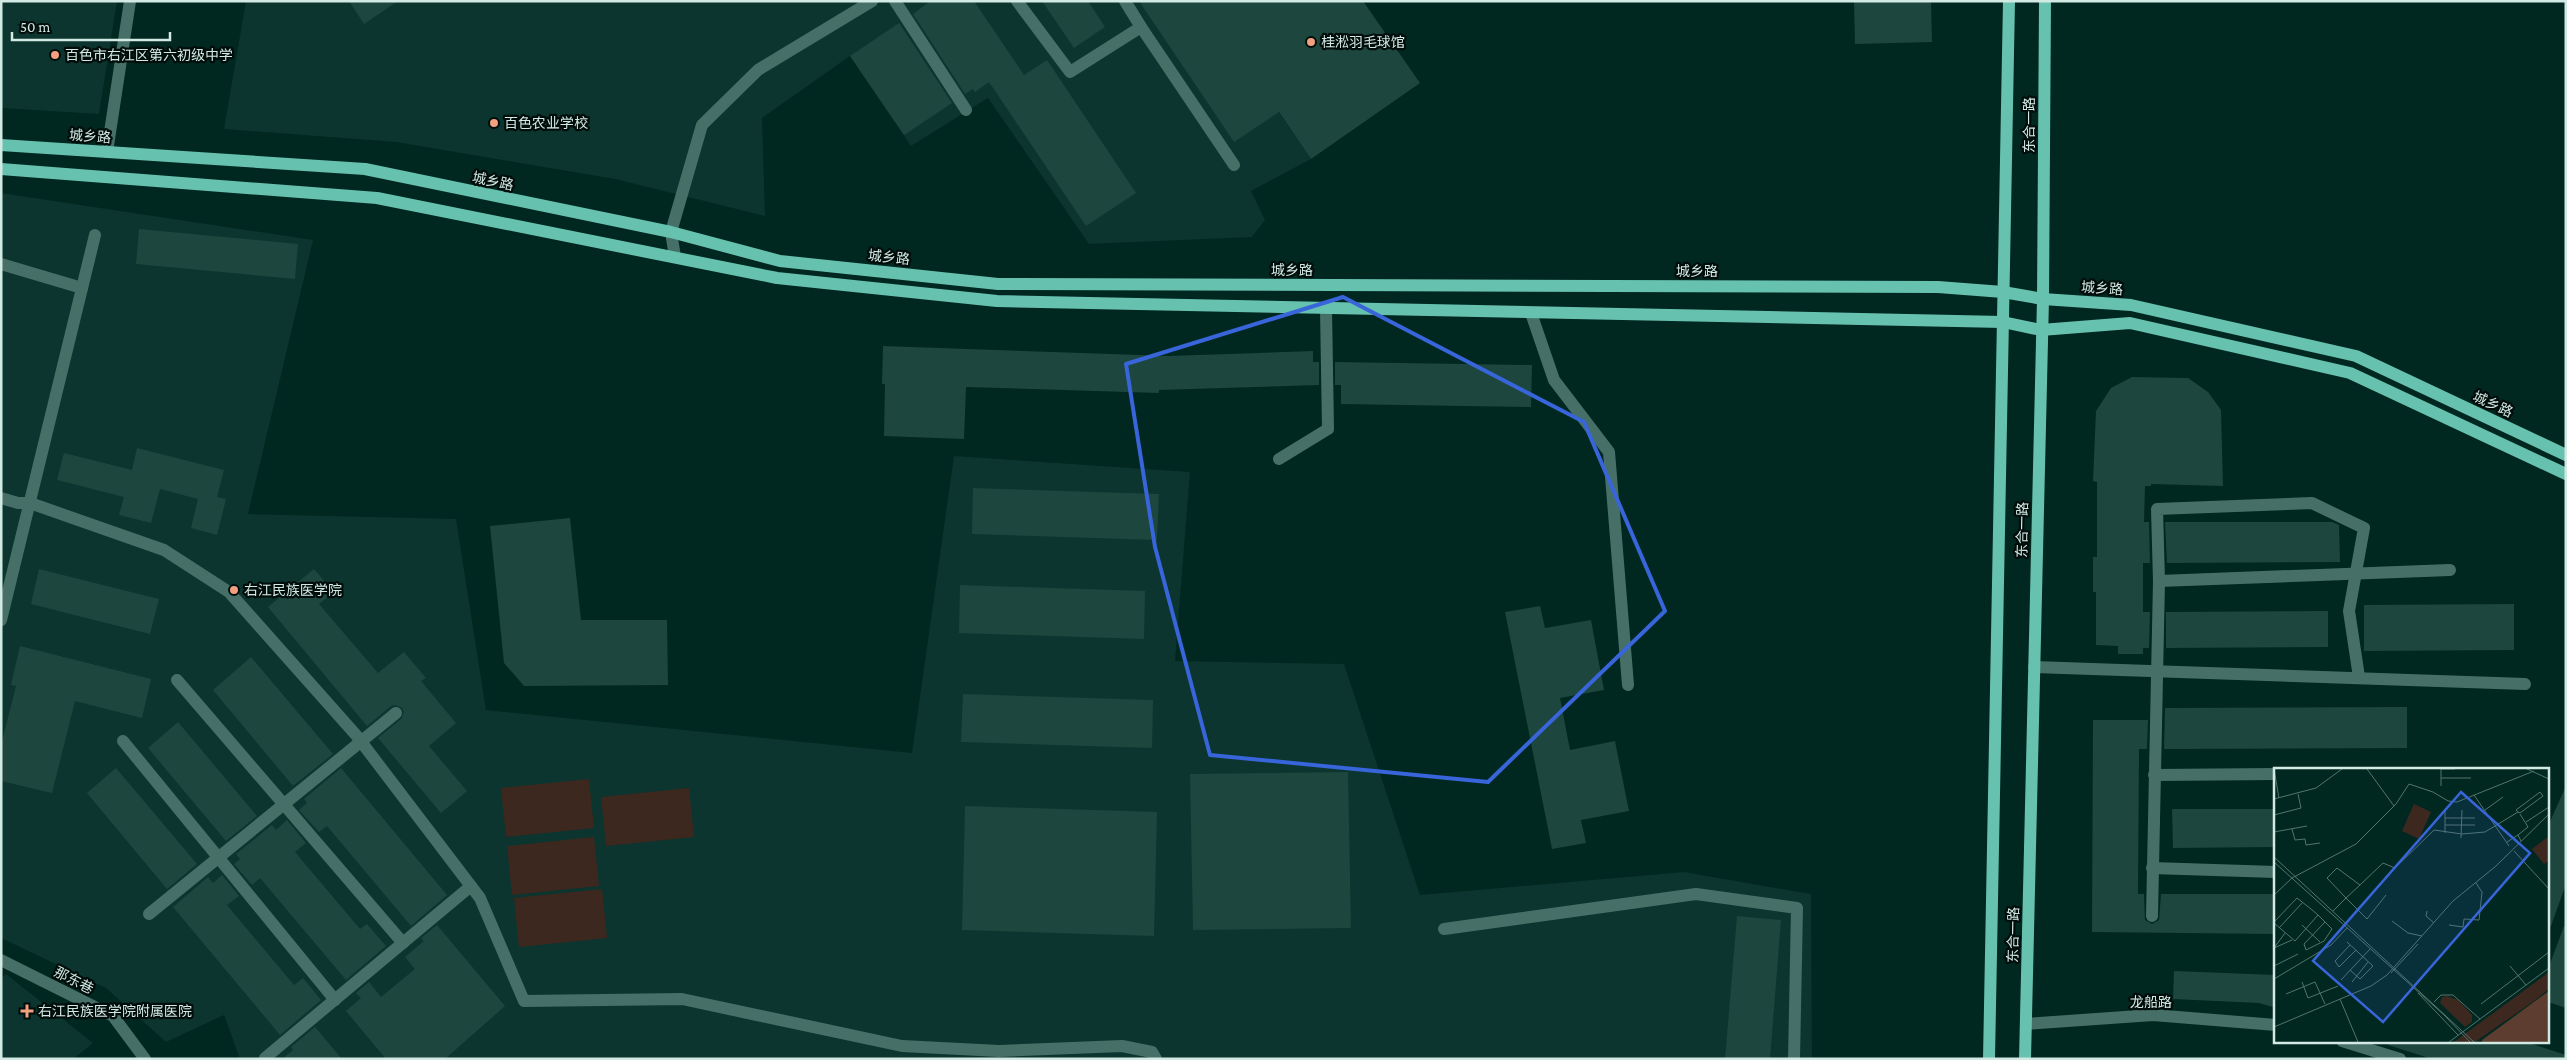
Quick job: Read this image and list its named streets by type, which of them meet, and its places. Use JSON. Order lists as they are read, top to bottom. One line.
{"streets":{"main road":["东合一路","城乡路"],"street":["那东巷","龙船路"]},"crossings":[["东合一路","城乡路"],["东合一路","龙船路"]],"places":{"other":["桂淞羽毛球馆","百色市右江区第六初级中学","百色农业学校","右江民族医学院"],"health":["右江民族医学院附属医院"]},"scale_bar":"50 m"}
